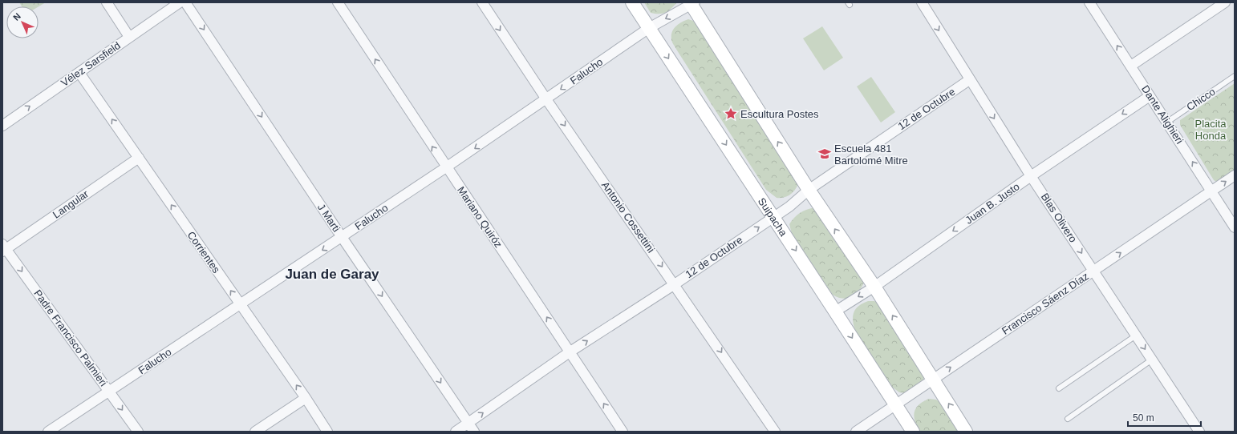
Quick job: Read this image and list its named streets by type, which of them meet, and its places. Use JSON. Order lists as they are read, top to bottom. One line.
{"streets":{"street":["Vélez Sarsfield","Falucho","12 de Octubre","Dante Alighieri","Juan B. Justo","Langular","Mariano Quiróz","Antonio Cossettini","Suipacha","J Marti","Blas Olivero","Corrientes","Francisco Sáenz Díaz","Padre Francisco Palmieri"],"lane":["Chicco"]},"crossings":[["Vélez Sarsfield","Corrientes"],["Falucho","Mariano Quiróz"],["Falucho","Antonio Cossettini"],["Falucho","Suipacha"],["Falucho","J Marti"],["Falucho","Corrientes"],["Falucho","Padre Francisco Palmieri"],["Chicco","Dante Alighieri"],["12 de Octubre","Mariano Quiróz"],["12 de Octubre","Antonio Cossettini"],["12 de Octubre","Suipacha"],["12 de Octubre","J Marti"],["12 de Octubre","Blas Olivero"],["Dante Alighieri","Juan B. Justo"],["Dante Alighieri","Francisco Sáenz Díaz"],["Juan B. Justo","Suipacha"],["Juan B. Justo","Blas Olivero"],["Langular","Corrientes"],["Langular","Padre Francisco Palmieri"],["Suipacha","Francisco Sáenz Díaz"],["Blas Olivero","Francisco Sáenz Díaz"]],"one_way":["Vélez Sarsfield","Falucho","12 de Octubre","Dante Alighieri","Juan B. Justo","Mariano Quiróz","Antonio Cossettini","J Marti","Blas Olivero","Corrientes","Francisco Sáenz Díaz","Padre Francisco Palmieri"],"districts":["Juan de Garay"],"parks":["Placita Honda"],"places":{"place":["Escultura Postes"],"school or university":["Escuela 481 Bartolomé Mitre"]},"scale_bar":"50 m","north":"top left"}
